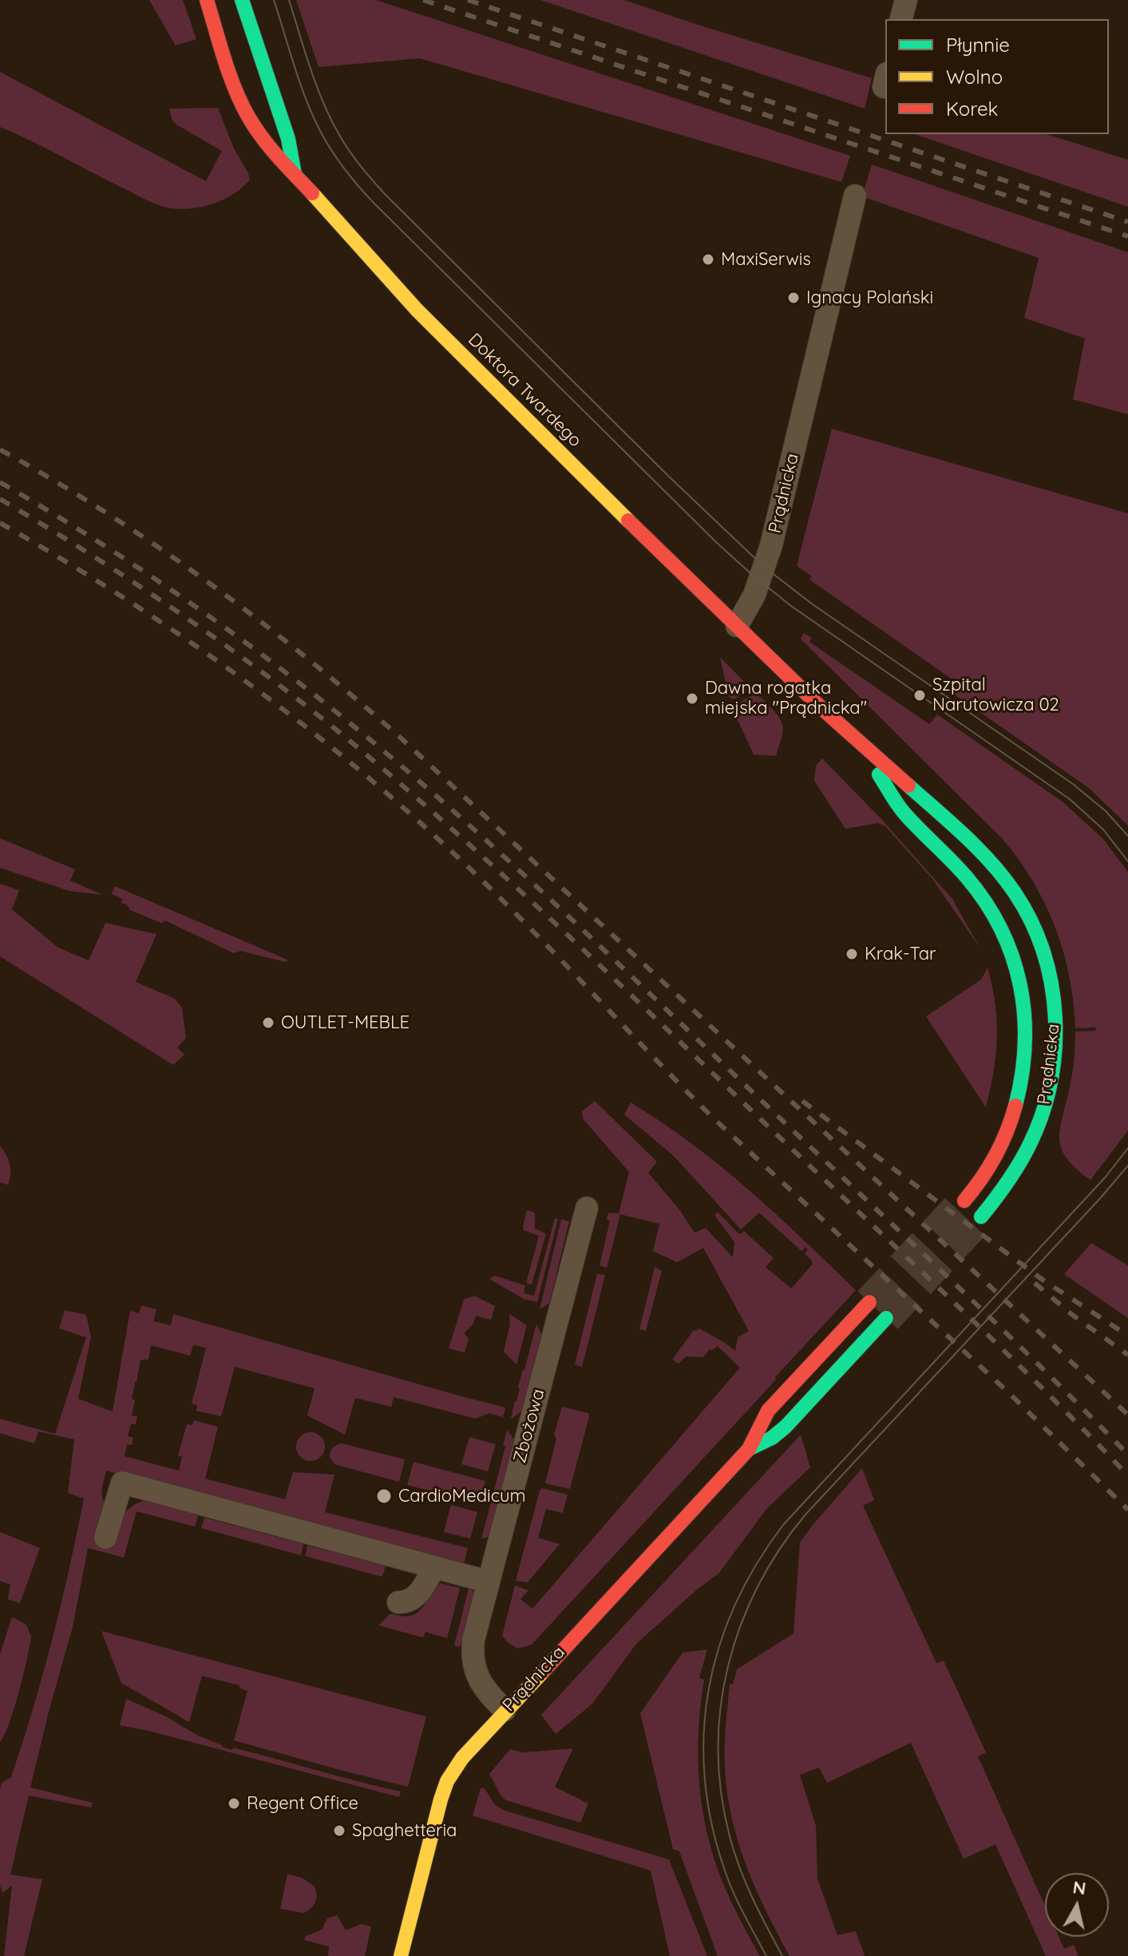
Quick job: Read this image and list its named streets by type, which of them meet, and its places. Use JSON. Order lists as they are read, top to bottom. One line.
{"streets":{"street":["Doktora Twardego","Prądnicka","Zbożowa"]},"crossings":[["Doktora Twardego","Prądnicka"],["Prądnicka","Zbożowa"]],"places":["MaxiSerwis","Ignacy Polański","Szpital Narutowicza 02","Dawna rogatka miejska \"Prądnicka\"","Krak-Tar","OUTLET-MEBLE","CardioMedicum","Regent Office","Spaghetteria"],"legend":["Płynnie","Wolno","Korek"],"north":"top"}
